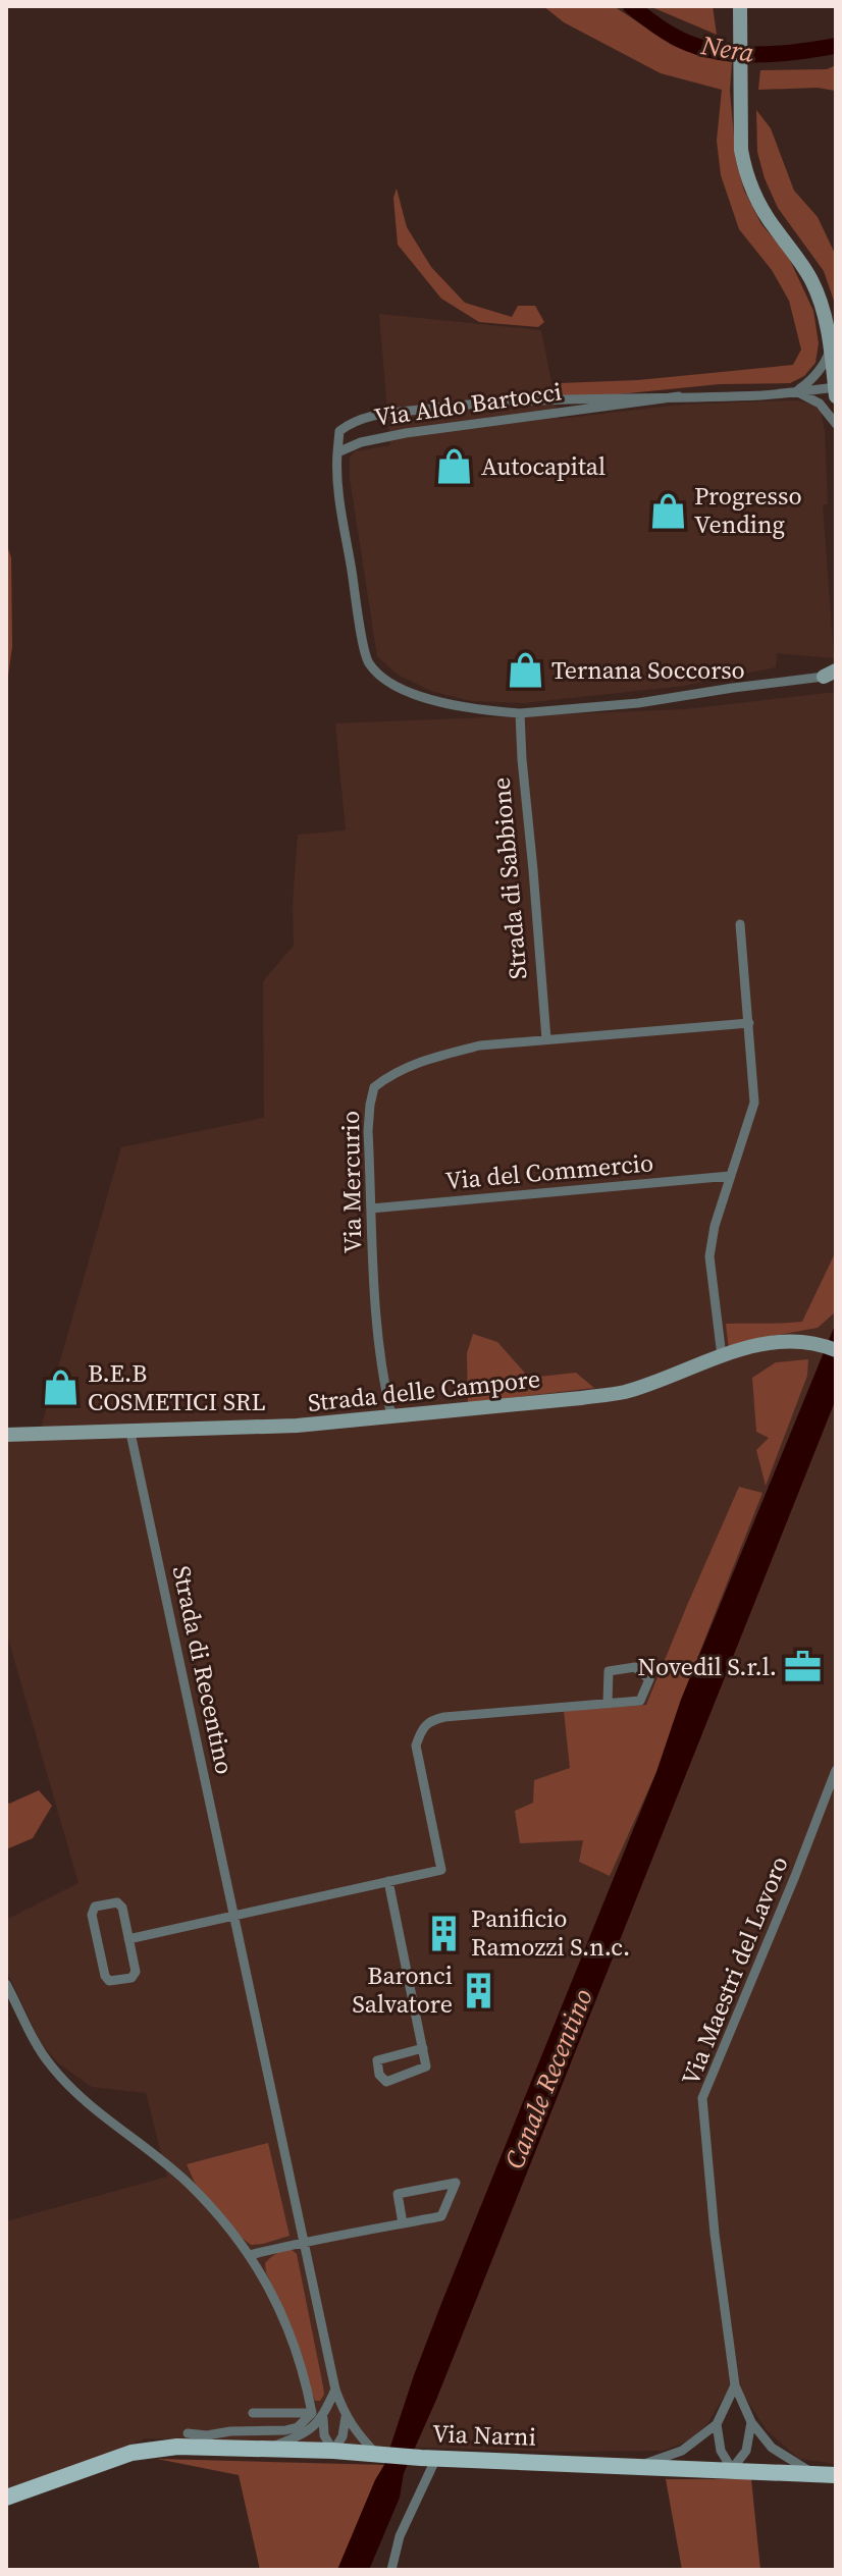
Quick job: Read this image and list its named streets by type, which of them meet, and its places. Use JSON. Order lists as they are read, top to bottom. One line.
{"streets":{"main road":["Via Narni"],"street":["Via Aldo Bartocci","Strada di Sabbione","Via del Commercio","Via Mercurio","Strada delle Campore","Strada di Recentino","Via Maestri del Lavoro"]},"crossings":[["Strada di Sabbione","Via Mercurio"],["Via del Commercio","Via Mercurio"],["Via Mercurio","Strada delle Campore"],["Strada delle Campore","Strada di Recentino"],["Strada di Recentino","Via Narni"],["Via Maestri del Lavoro","Via Narni"]],"water":["Nera","Canale Recentino"],"places":{"shop":["Autocapital","Progresso Vending","Ternana Soccorso","B.E.B COSMETICI SRL"],"office":["Novedil S.r.l."],"building":["Panificio Ramozzi S.n.c.","Baronci Salvatore"]}}
